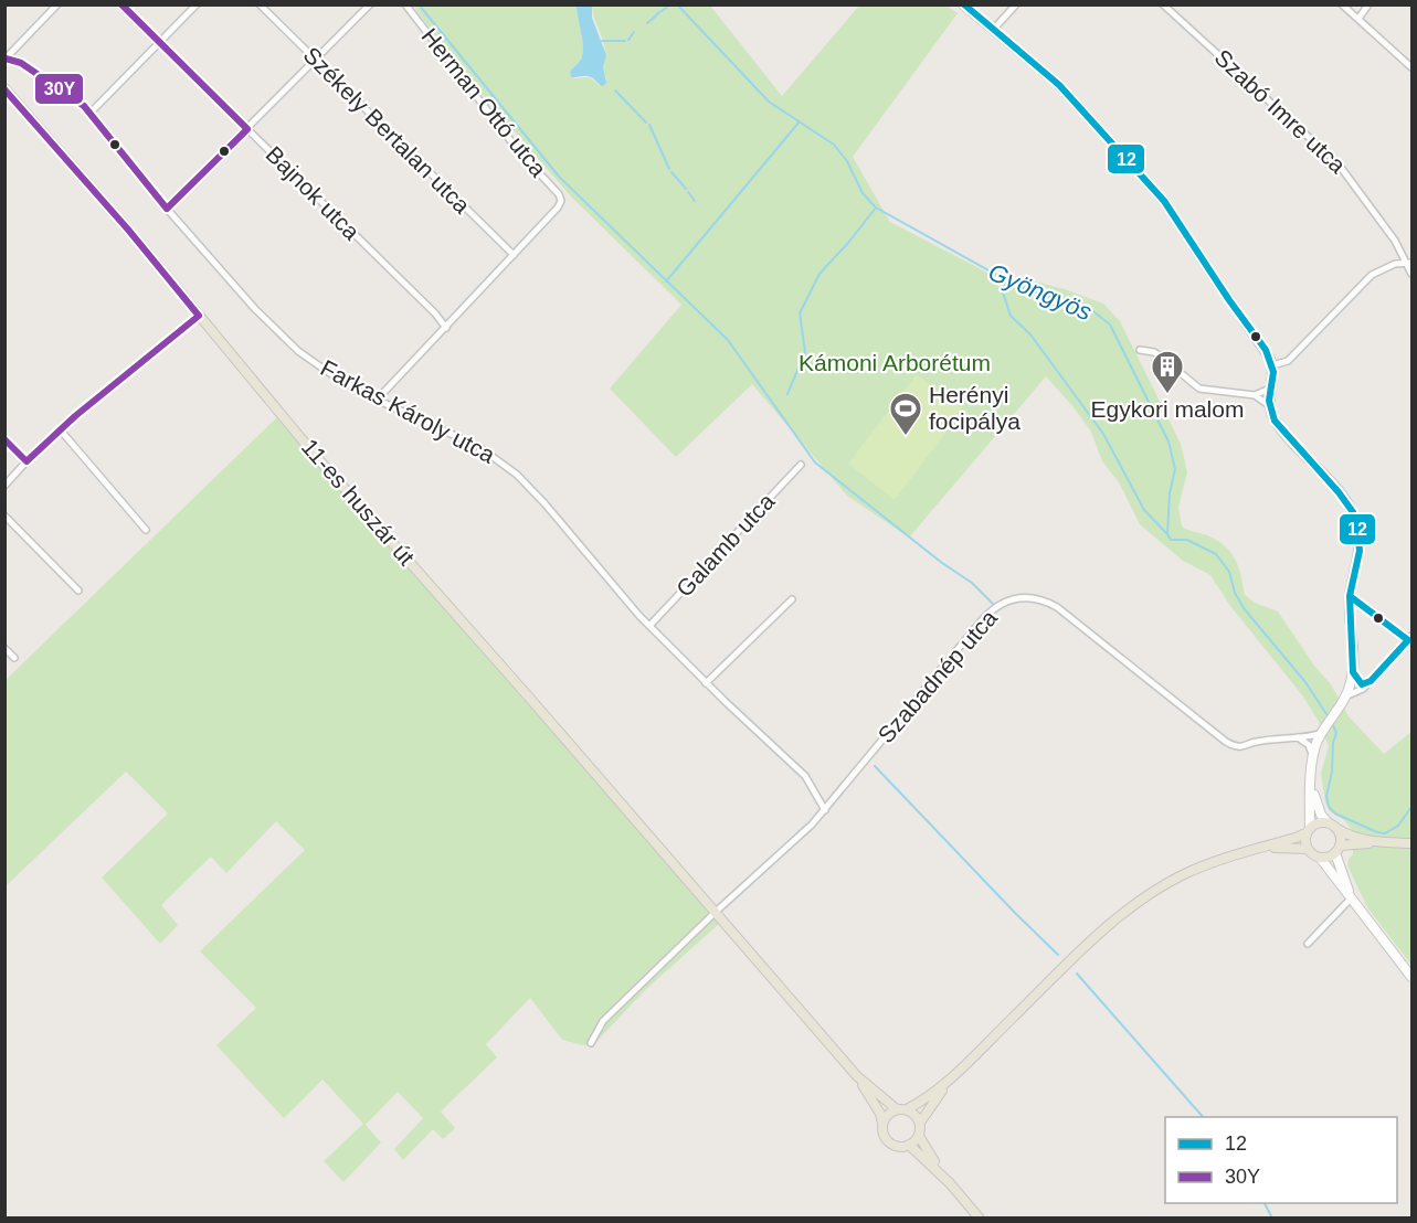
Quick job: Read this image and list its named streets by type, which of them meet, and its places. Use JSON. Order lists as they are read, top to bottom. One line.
{"streets":{"main road":["11-es huszár út"],"street":["Herman Ottó utca","Szabó Imre utca","Székely Bertalan utca","Bajnok utca","Farkas Károly utca","Galamb utca","Szabadnép utca"]},"crossings":[["Herman Ottó utca","Székely Bertalan utca"],["Farkas Károly utca","Galamb utca"],["Farkas Károly utca","Szabadnép utca"],["11-es huszár út","Szabadnép utca"]],"water":["Gyöngyös"],"parks":["Kámoni Arborétum"],"places":{"building":["Egykori malom"],"sports":["Herényi focipálya"]},"lines":["transit line 12","transit line 30Y"],"legend":["12","30Y"]}
